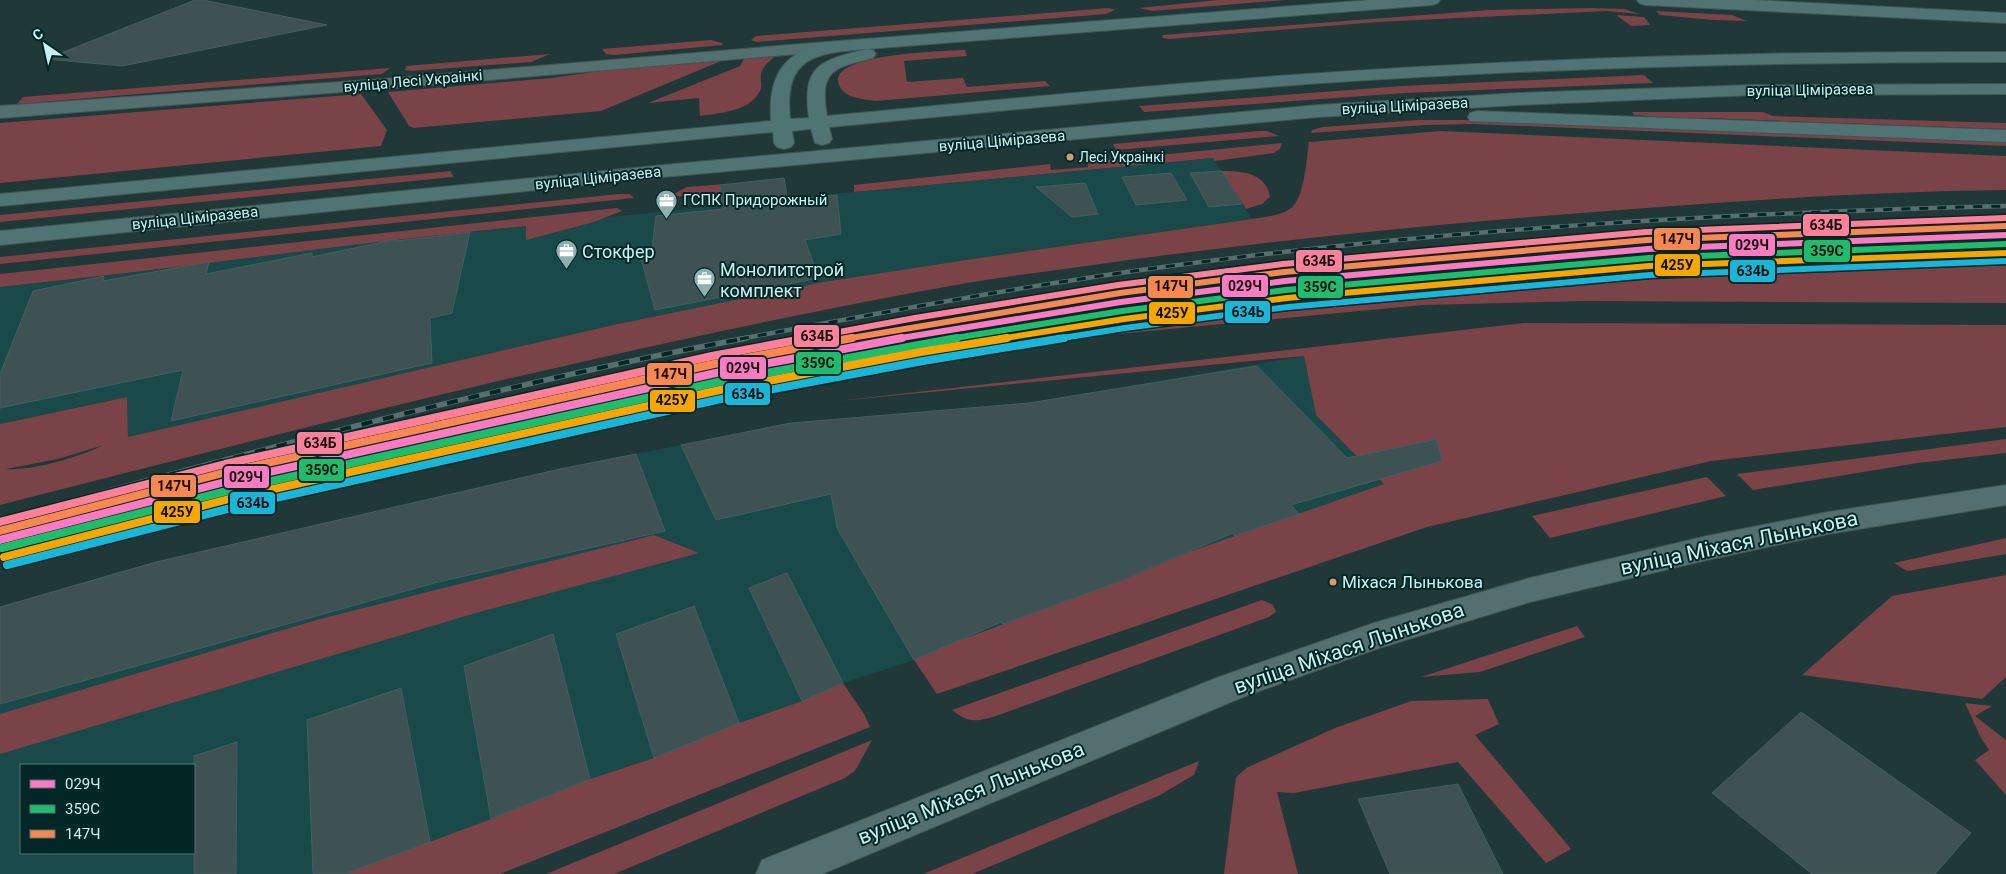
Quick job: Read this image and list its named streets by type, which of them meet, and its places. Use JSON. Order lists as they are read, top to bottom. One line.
{"streets":{"main road":["вуліца Ціміразева"],"street":["вуліца Лесі Украінкі","вуліца Міхася Лынькова"]},"places":{"other":["Лесі Украінкі","Міхася Лынькова"],"office":["ГСПК Придорожный","Стокфер","Монолитстрой комплект"]},"lines":["transit line 634Б","transit line 147Ч","transit line 029Ч","transit line 359С","transit line 425У","transit line 634Ь"],"legend":["029Ч","359С","147Ч"],"north":"top left"}
